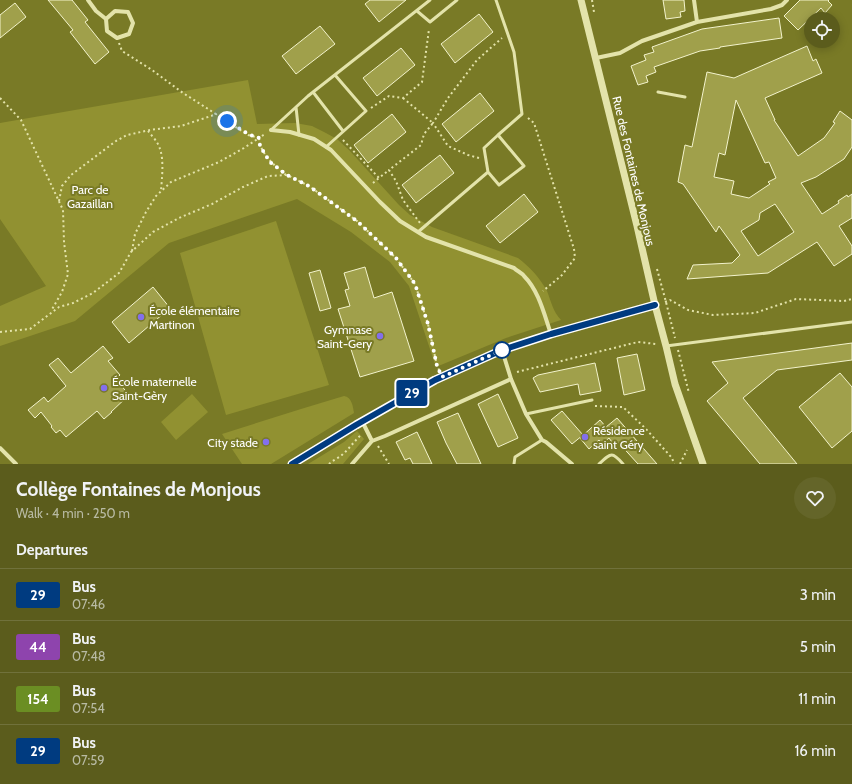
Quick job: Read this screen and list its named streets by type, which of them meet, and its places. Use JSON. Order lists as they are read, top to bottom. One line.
{"streets":{"street":["Rue des Fontaines de Monjous"]},"parks":["Parc de Gazaillan"],"places":["École élémentaire Martinon","Gymnase Saint-Gery","École maternelle Saint-Gèry","Résidence saint Géry","City stade"],"lines":["bus line 29"],"page":{"on_map":"29","heading":[["Collège Fontaines de Monjous","Walk · 4 min · 250 m"],"Departures"],"list":[{"mark":"29","name":"Bus","note":"07:46","value":"3 min"},{"mark":"44","name":"Bus","note":"07:48","value":"5 min"},{"mark":"154","name":"Bus","note":"07:54","value":"11 min"},{"mark":"29","name":"Bus","note":"07:59","value":"16 min"}]}}
